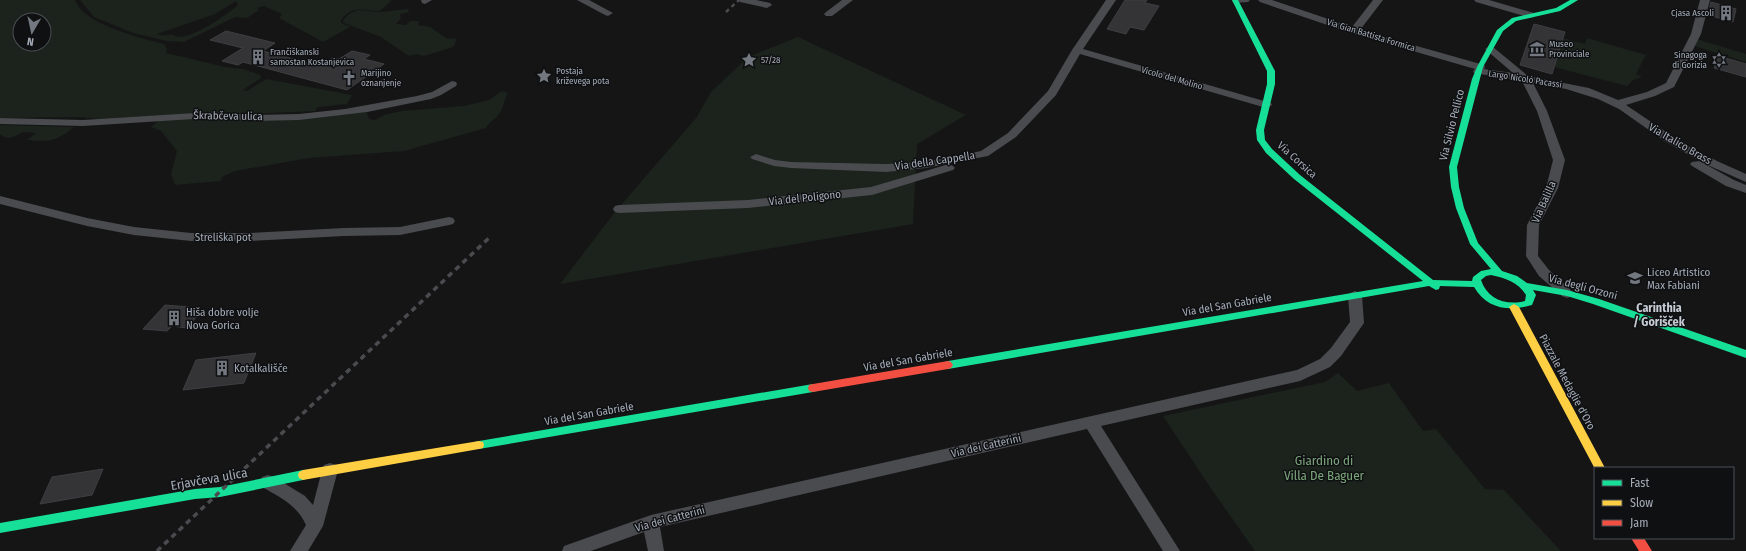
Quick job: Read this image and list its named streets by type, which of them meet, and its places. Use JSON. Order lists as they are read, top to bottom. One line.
{"streets":{"main road":["Via Silvio Pellico","Via Corsica","Via degli Orzoni","Via del San Gabriele","Piazzale Medaglie d'Oro","Erjavčeva ulica"],"street":["Via Gian Battista Formica","Vicolo del Molino","Largo Nicolò Pacassi","Škrabčeva ulica","Via Italico Brass","Via della Cappella","Via del Poligono","Via Balilla","Streliška pot","Via dei Catterini"]},"crossings":[["Via Gian Battista Formica","Largo Nicolò Pacassi"],["Via Gian Battista Formica","Via Silvio Pellico"],["Vicolo del Molino","Via Corsica"],["Vicolo del Molino","Via della Cappella"],["Largo Nicolò Pacassi","Via Silvio Pellico"],["Largo Nicolò Pacassi","Via Italico Brass"],["Largo Nicolò Pacassi","Via Balilla"],["Via Corsica","Via del San Gabriele"],["Via della Cappella","Via del Poligono"],["Via Balilla","Via degli Orzoni"],["Via del San Gabriele","Via dei Catterini"],["Via del San Gabriele","Erjavčeva ulica"]],"districts":["Carinthia / Gorišček"],"parks":["Giardino di Villa De Baguer"],"places":{"building":["Cjasa Ascoli","Frančiškanski samostan Kostanjevica","Hiša dobre volje Nova Gorica","Kotalkališče"],"museum":["Museo Provinciale"],"place":["57/28","Postaja križevega pota"],"synagogue":["Sinagoga di Gorizia"],"church":["Marijino oznanjenje"],"school or university":["Liceo Artistico Max Fabiani"]},"legend":["Fast","Slow","Jam"],"north":"bottom"}
